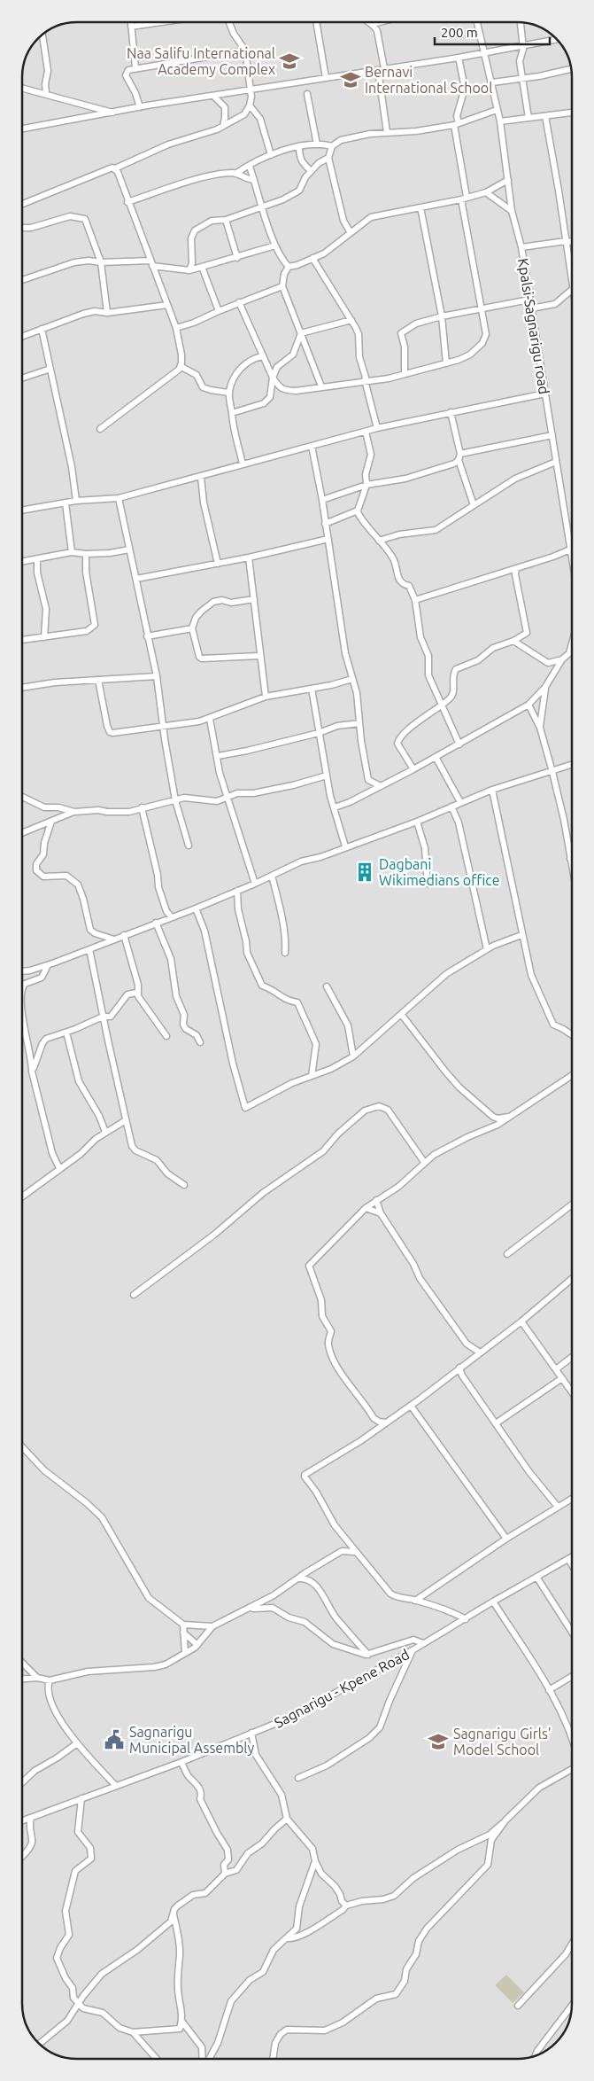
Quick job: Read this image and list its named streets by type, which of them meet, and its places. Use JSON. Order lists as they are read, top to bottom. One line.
{"streets":{"street":["Kpalsi-Sagnarigu road","Sagnarigu - Kpene Road"]},"places":{"school or university":["Naa Salifu International Academy Complex","Bernavi International School","Sagnarigu Girls' Model School"],"building":["Dagbani Wikimedians office"],"public building":["Sagnarigu Municipal Assembly"]},"scale_bar":"200 m"}
